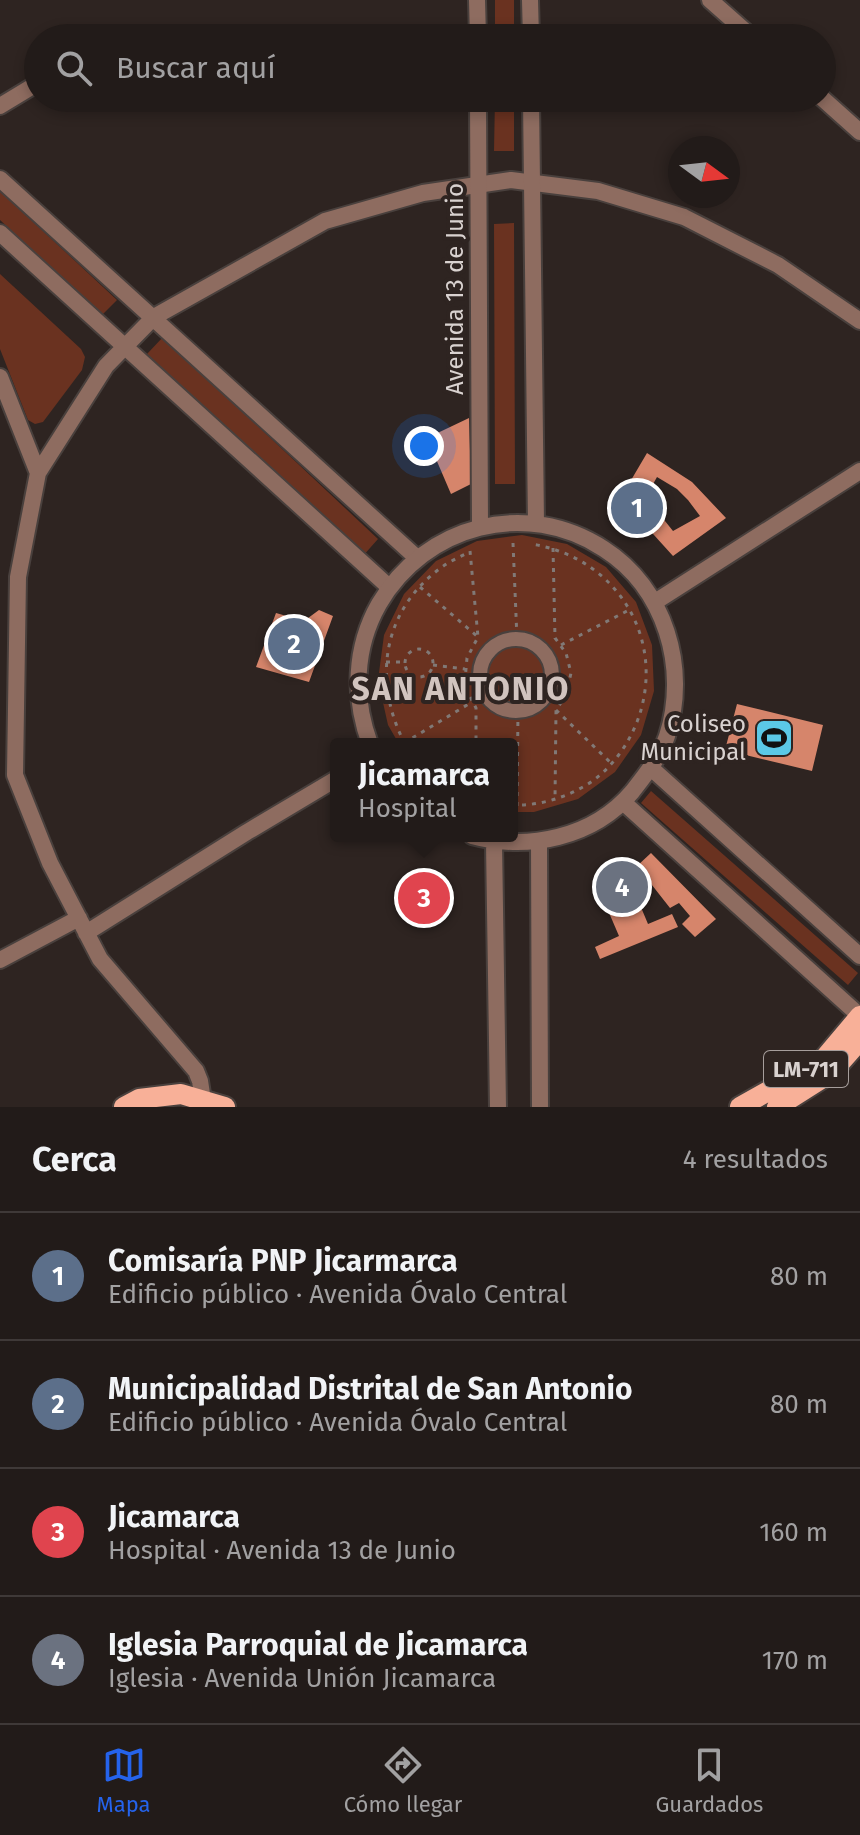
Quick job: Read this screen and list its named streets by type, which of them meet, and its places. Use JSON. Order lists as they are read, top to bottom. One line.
{"streets":{"main road":["LM-711"],"street":["Avenida 13 de Junio"]},"districts":["SAN ANTONIO"],"places":{"sports":["Coliseo Municipal"]},"north":"right","page":{"search":"Buscar aquí","pins":["1","2","4","3"],"popup":["Jicamarca","Hospital"],"heading":["Cerca","4 resultados"],"list":[{"mark":"1","name":"Comisaría PNP Jicarmarca","note":"Edificio público · Avenida Óvalo Central","value":"80 m"},{"mark":"2","name":"Municipalidad Distrital de San Antonio","note":"Edificio público · Avenida Óvalo Central","value":"80 m"},{"mark":"3","name":"Jicamarca","note":"Hospital · Avenida 13 de Junio","value":"160 m"},{"mark":"4","name":"Iglesia Parroquial de Jicamarca","note":"Iglesia · Avenida Unión Jicamarca","value":"170 m"}],"nav":["Mapa","Cómo llegar","Guardados"]}}
